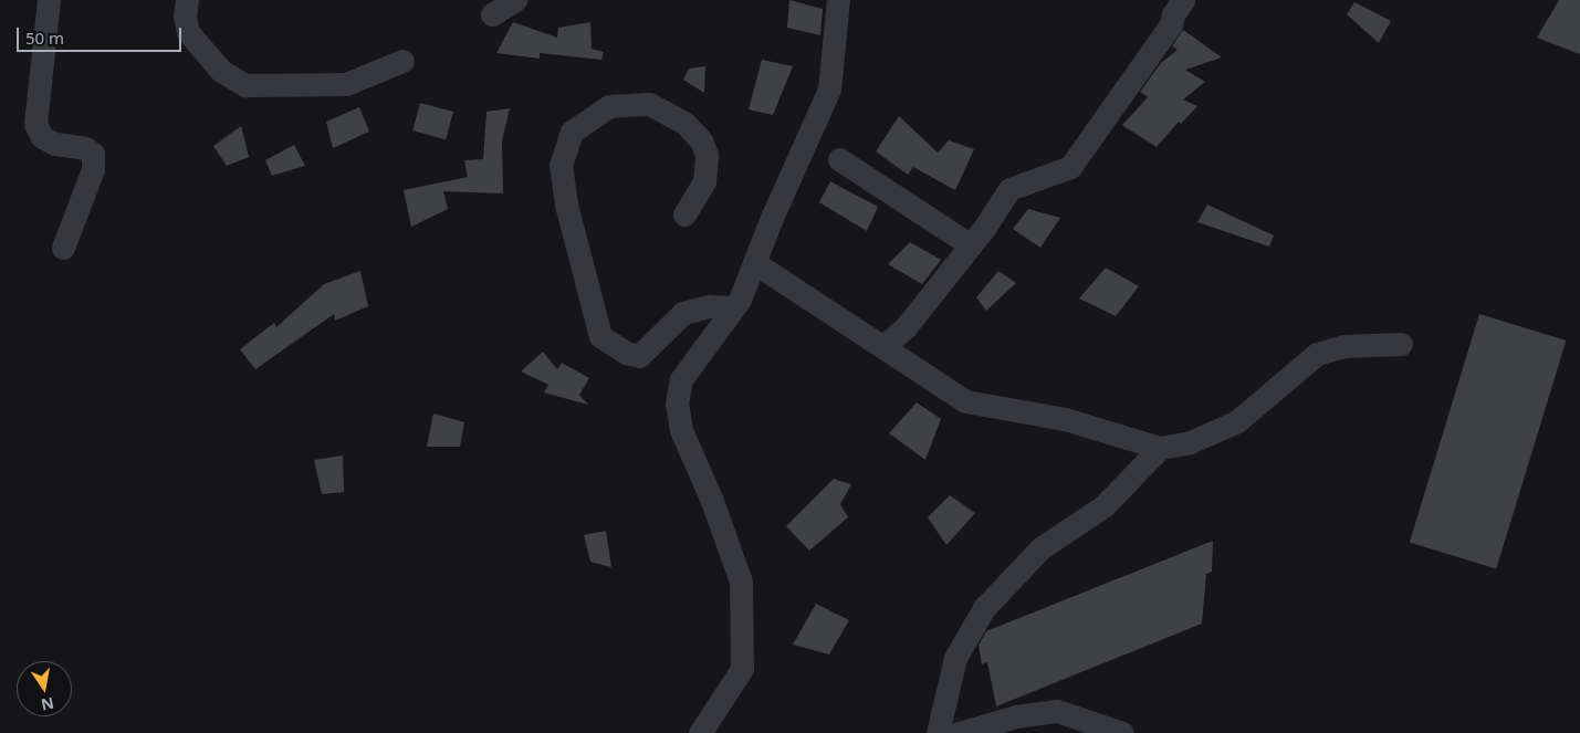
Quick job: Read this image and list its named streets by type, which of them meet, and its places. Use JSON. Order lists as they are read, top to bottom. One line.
{"scale_bar":"50 m","north":"bottom"}
